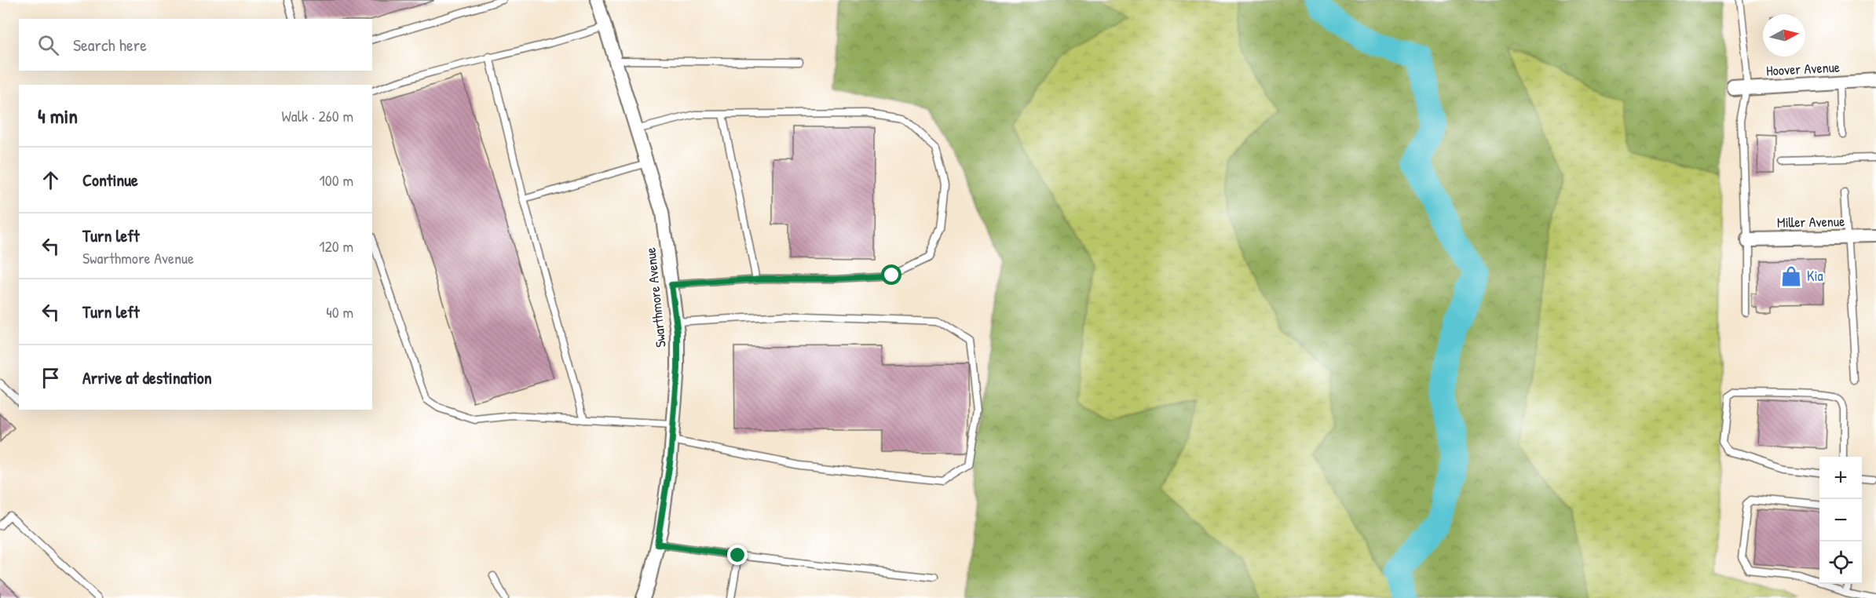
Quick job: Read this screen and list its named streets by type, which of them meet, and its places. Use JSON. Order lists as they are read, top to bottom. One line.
{"streets":{"street":["Hoover Avenue","Miller Avenue","Swarthmore Avenue"]},"places":{"shop":["Kia"]},"north":"right","page":{"search":"Search here","heading":["4 min","Walk · 260 m"],"list":[["Continue","100 m"],["Turn left","Swarthmore Avenue","120 m"],["Turn left","40 m"],"Arrive at destination"],"map_buttons":["+","−"]}}
